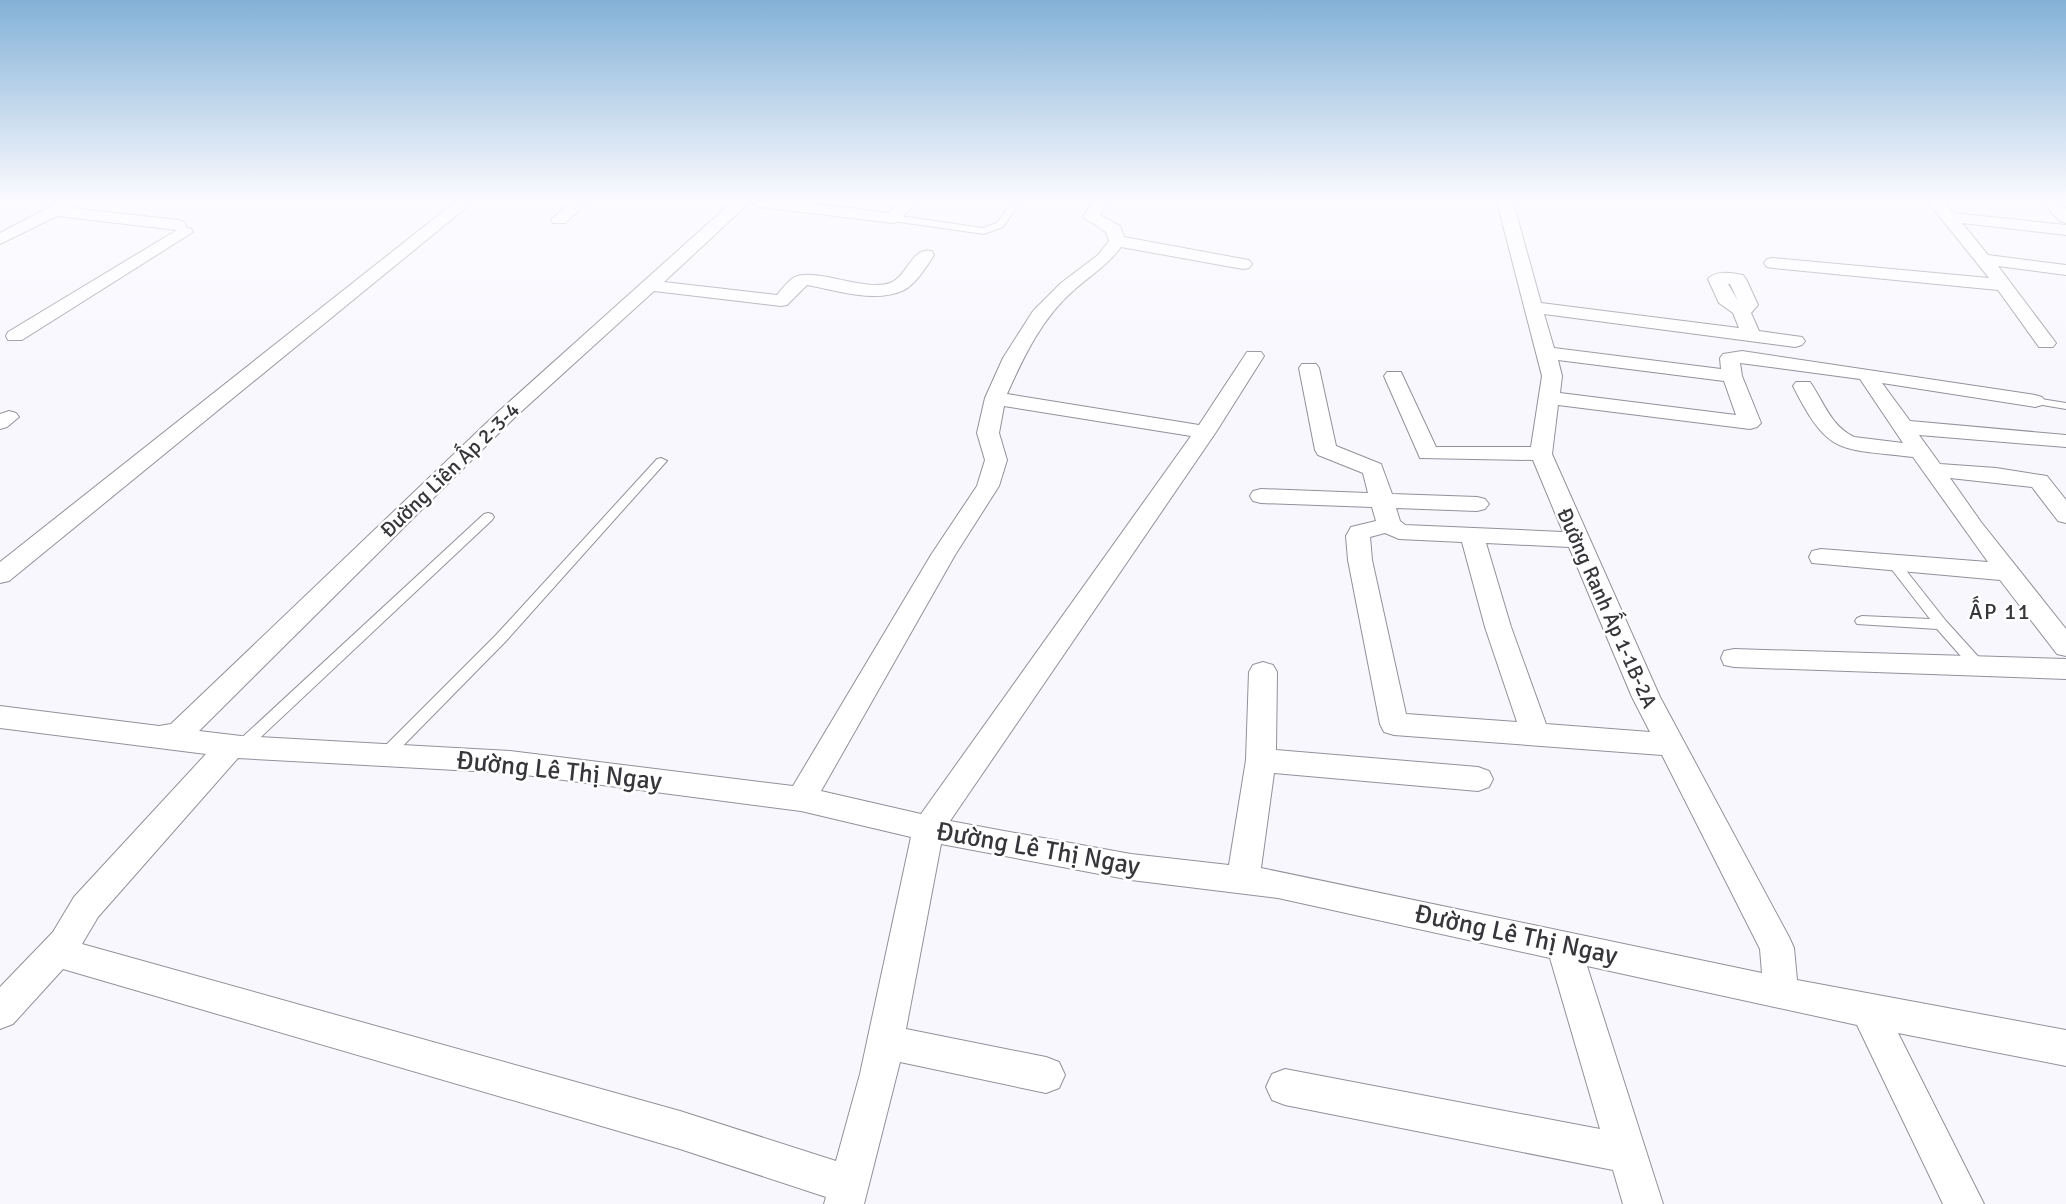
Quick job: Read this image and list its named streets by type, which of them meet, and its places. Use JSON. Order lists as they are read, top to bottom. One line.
{"streets":{"street":["Đường Liên Ấp 2-3-4","Đường Ranh Ấp 1-1B-2A","Đường Lê Thị Ngay"]},"crossings":[["Đường Liên Ấp 2-3-4","Đường Lê Thị Ngay"],["Đường Ranh Ấp 1-1B-2A","Đường Lê Thị Ngay"]],"districts":["ẤP 11"]}
